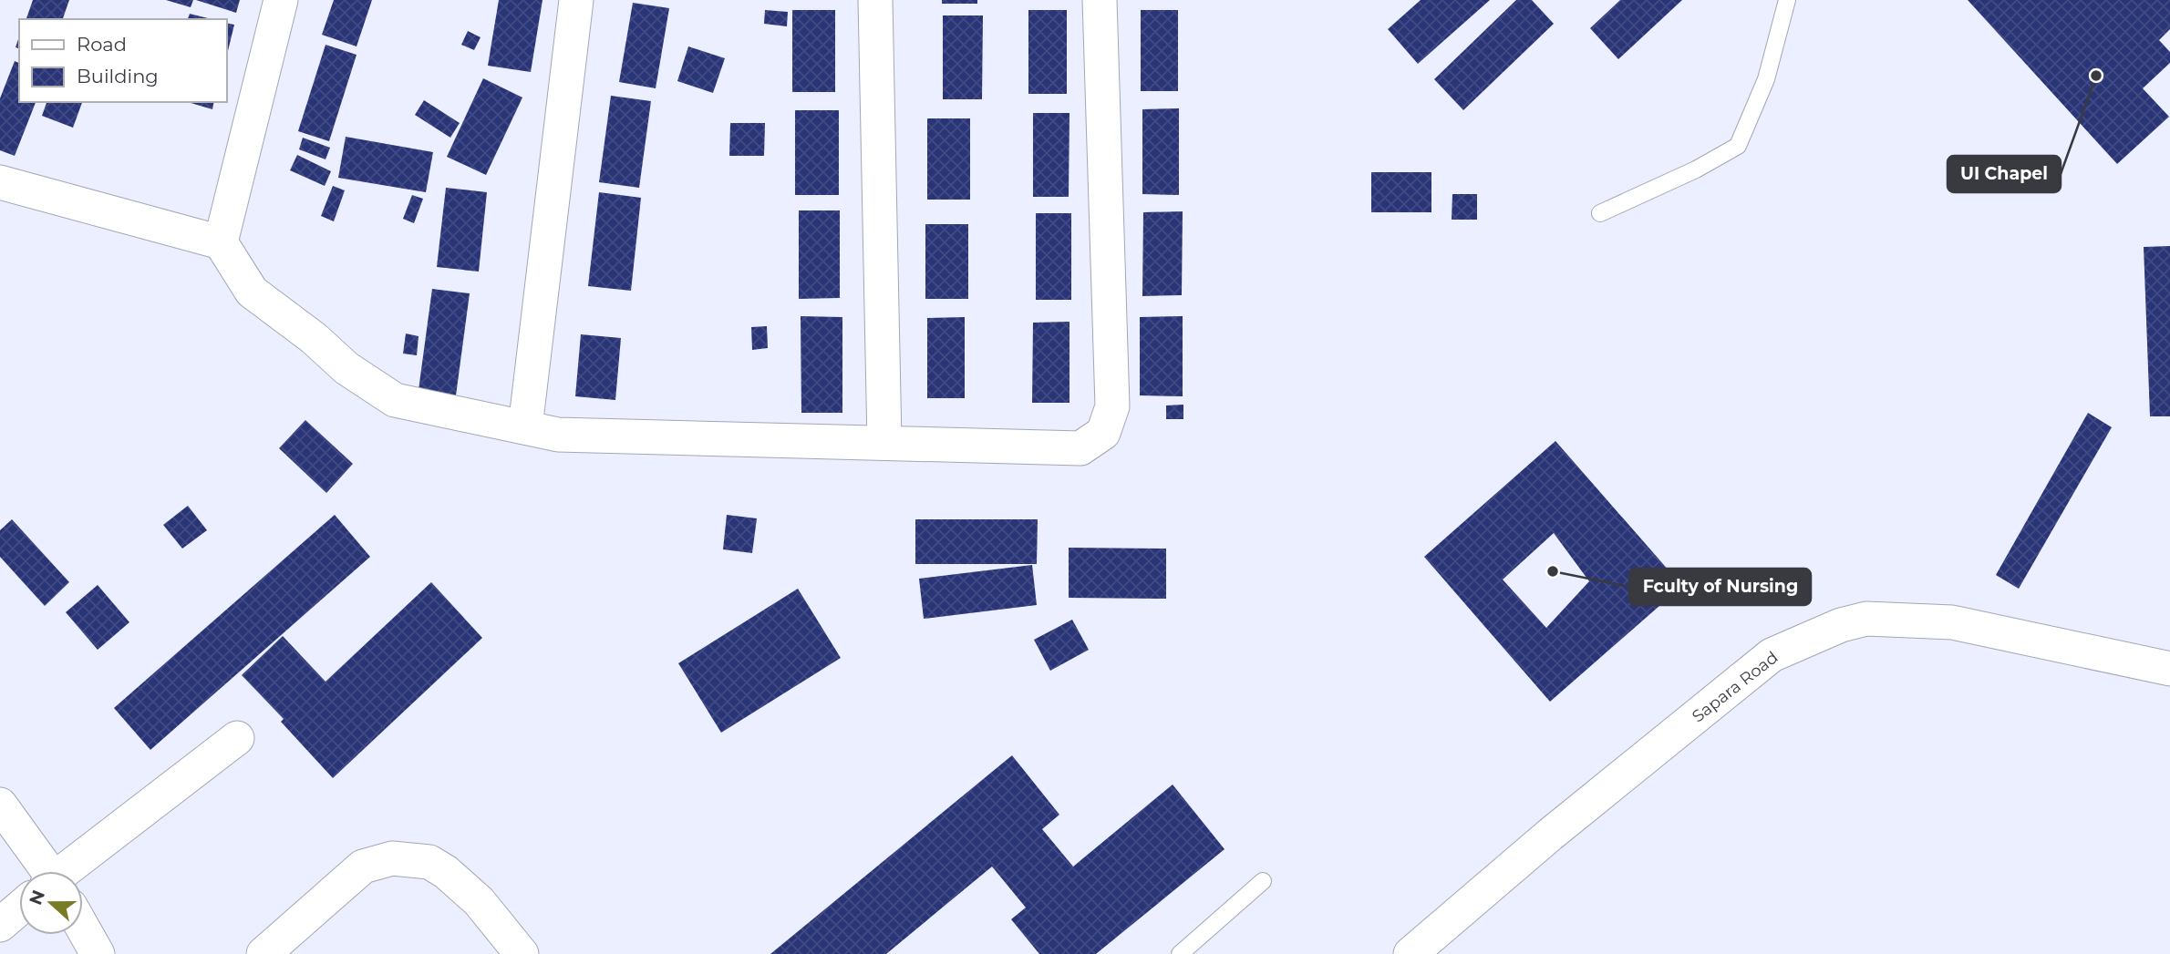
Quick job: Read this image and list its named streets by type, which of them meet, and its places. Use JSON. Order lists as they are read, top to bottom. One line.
{"streets":{"street":["Sapara Road"]},"places":["UI Chapel","Fculty of Nursing"],"legend":["Road","Building"],"north":"left"}
